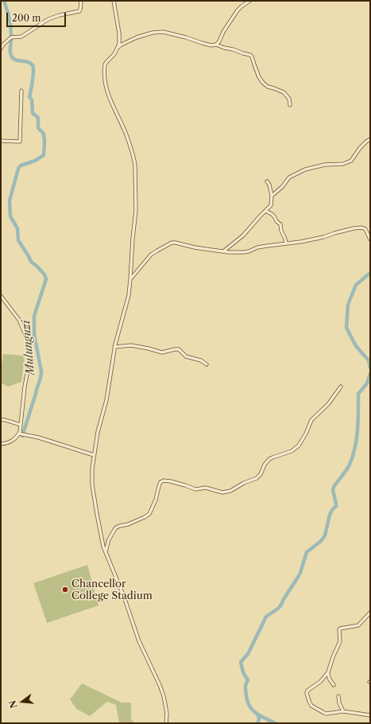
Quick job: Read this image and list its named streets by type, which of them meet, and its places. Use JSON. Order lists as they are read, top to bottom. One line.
{"water":["Mulunguzi"],"places":["Chancellor College Stadium"],"scale_bar":"200 m","north":"left"}
